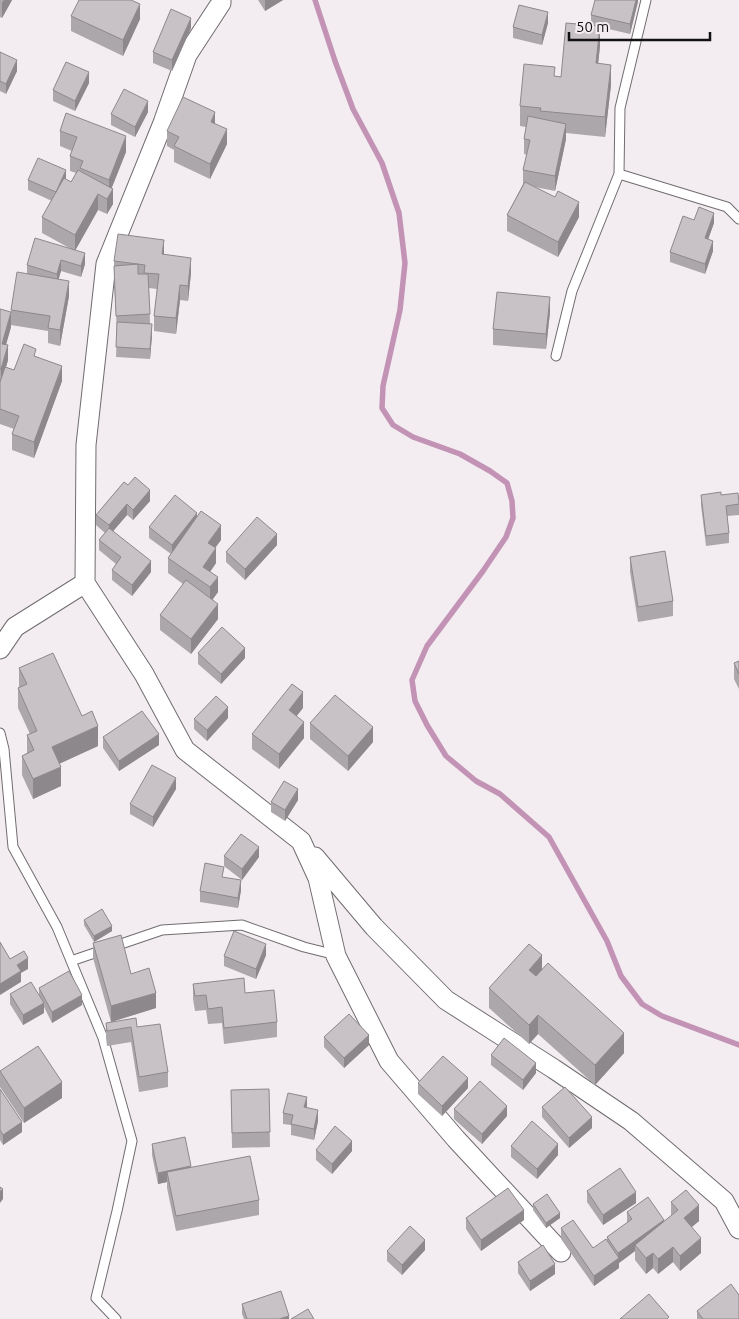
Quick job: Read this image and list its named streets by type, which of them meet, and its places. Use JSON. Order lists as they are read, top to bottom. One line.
{"scale_bar":"50 m"}
